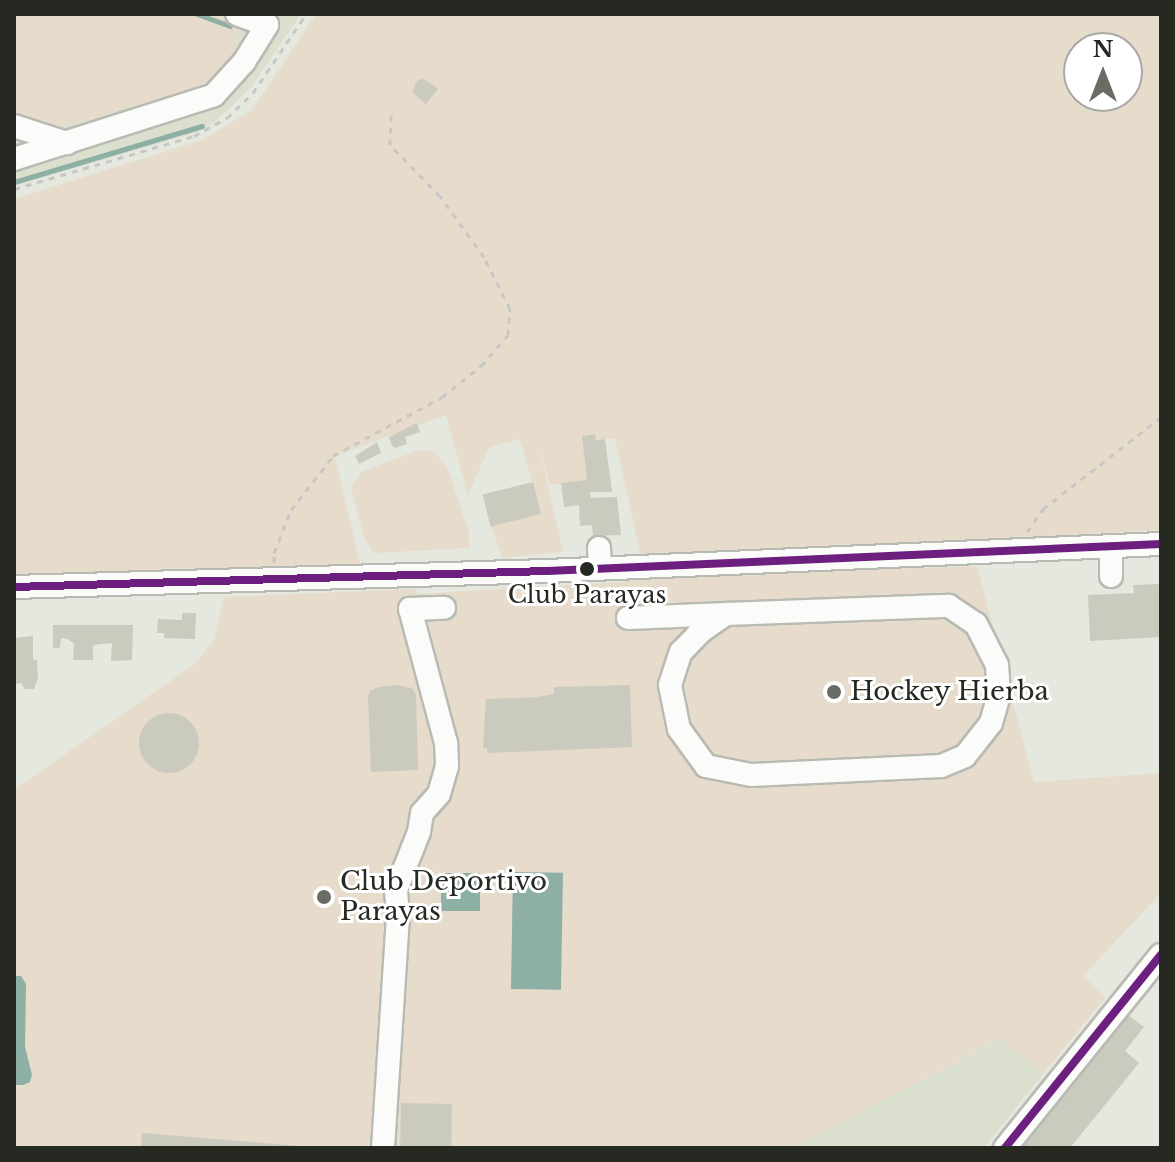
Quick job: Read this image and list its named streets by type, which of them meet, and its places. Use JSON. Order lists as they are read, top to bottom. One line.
{"places":["Club Parayas","Hockey Hierba","Club Deportivo Parayas"],"north":"top"}
